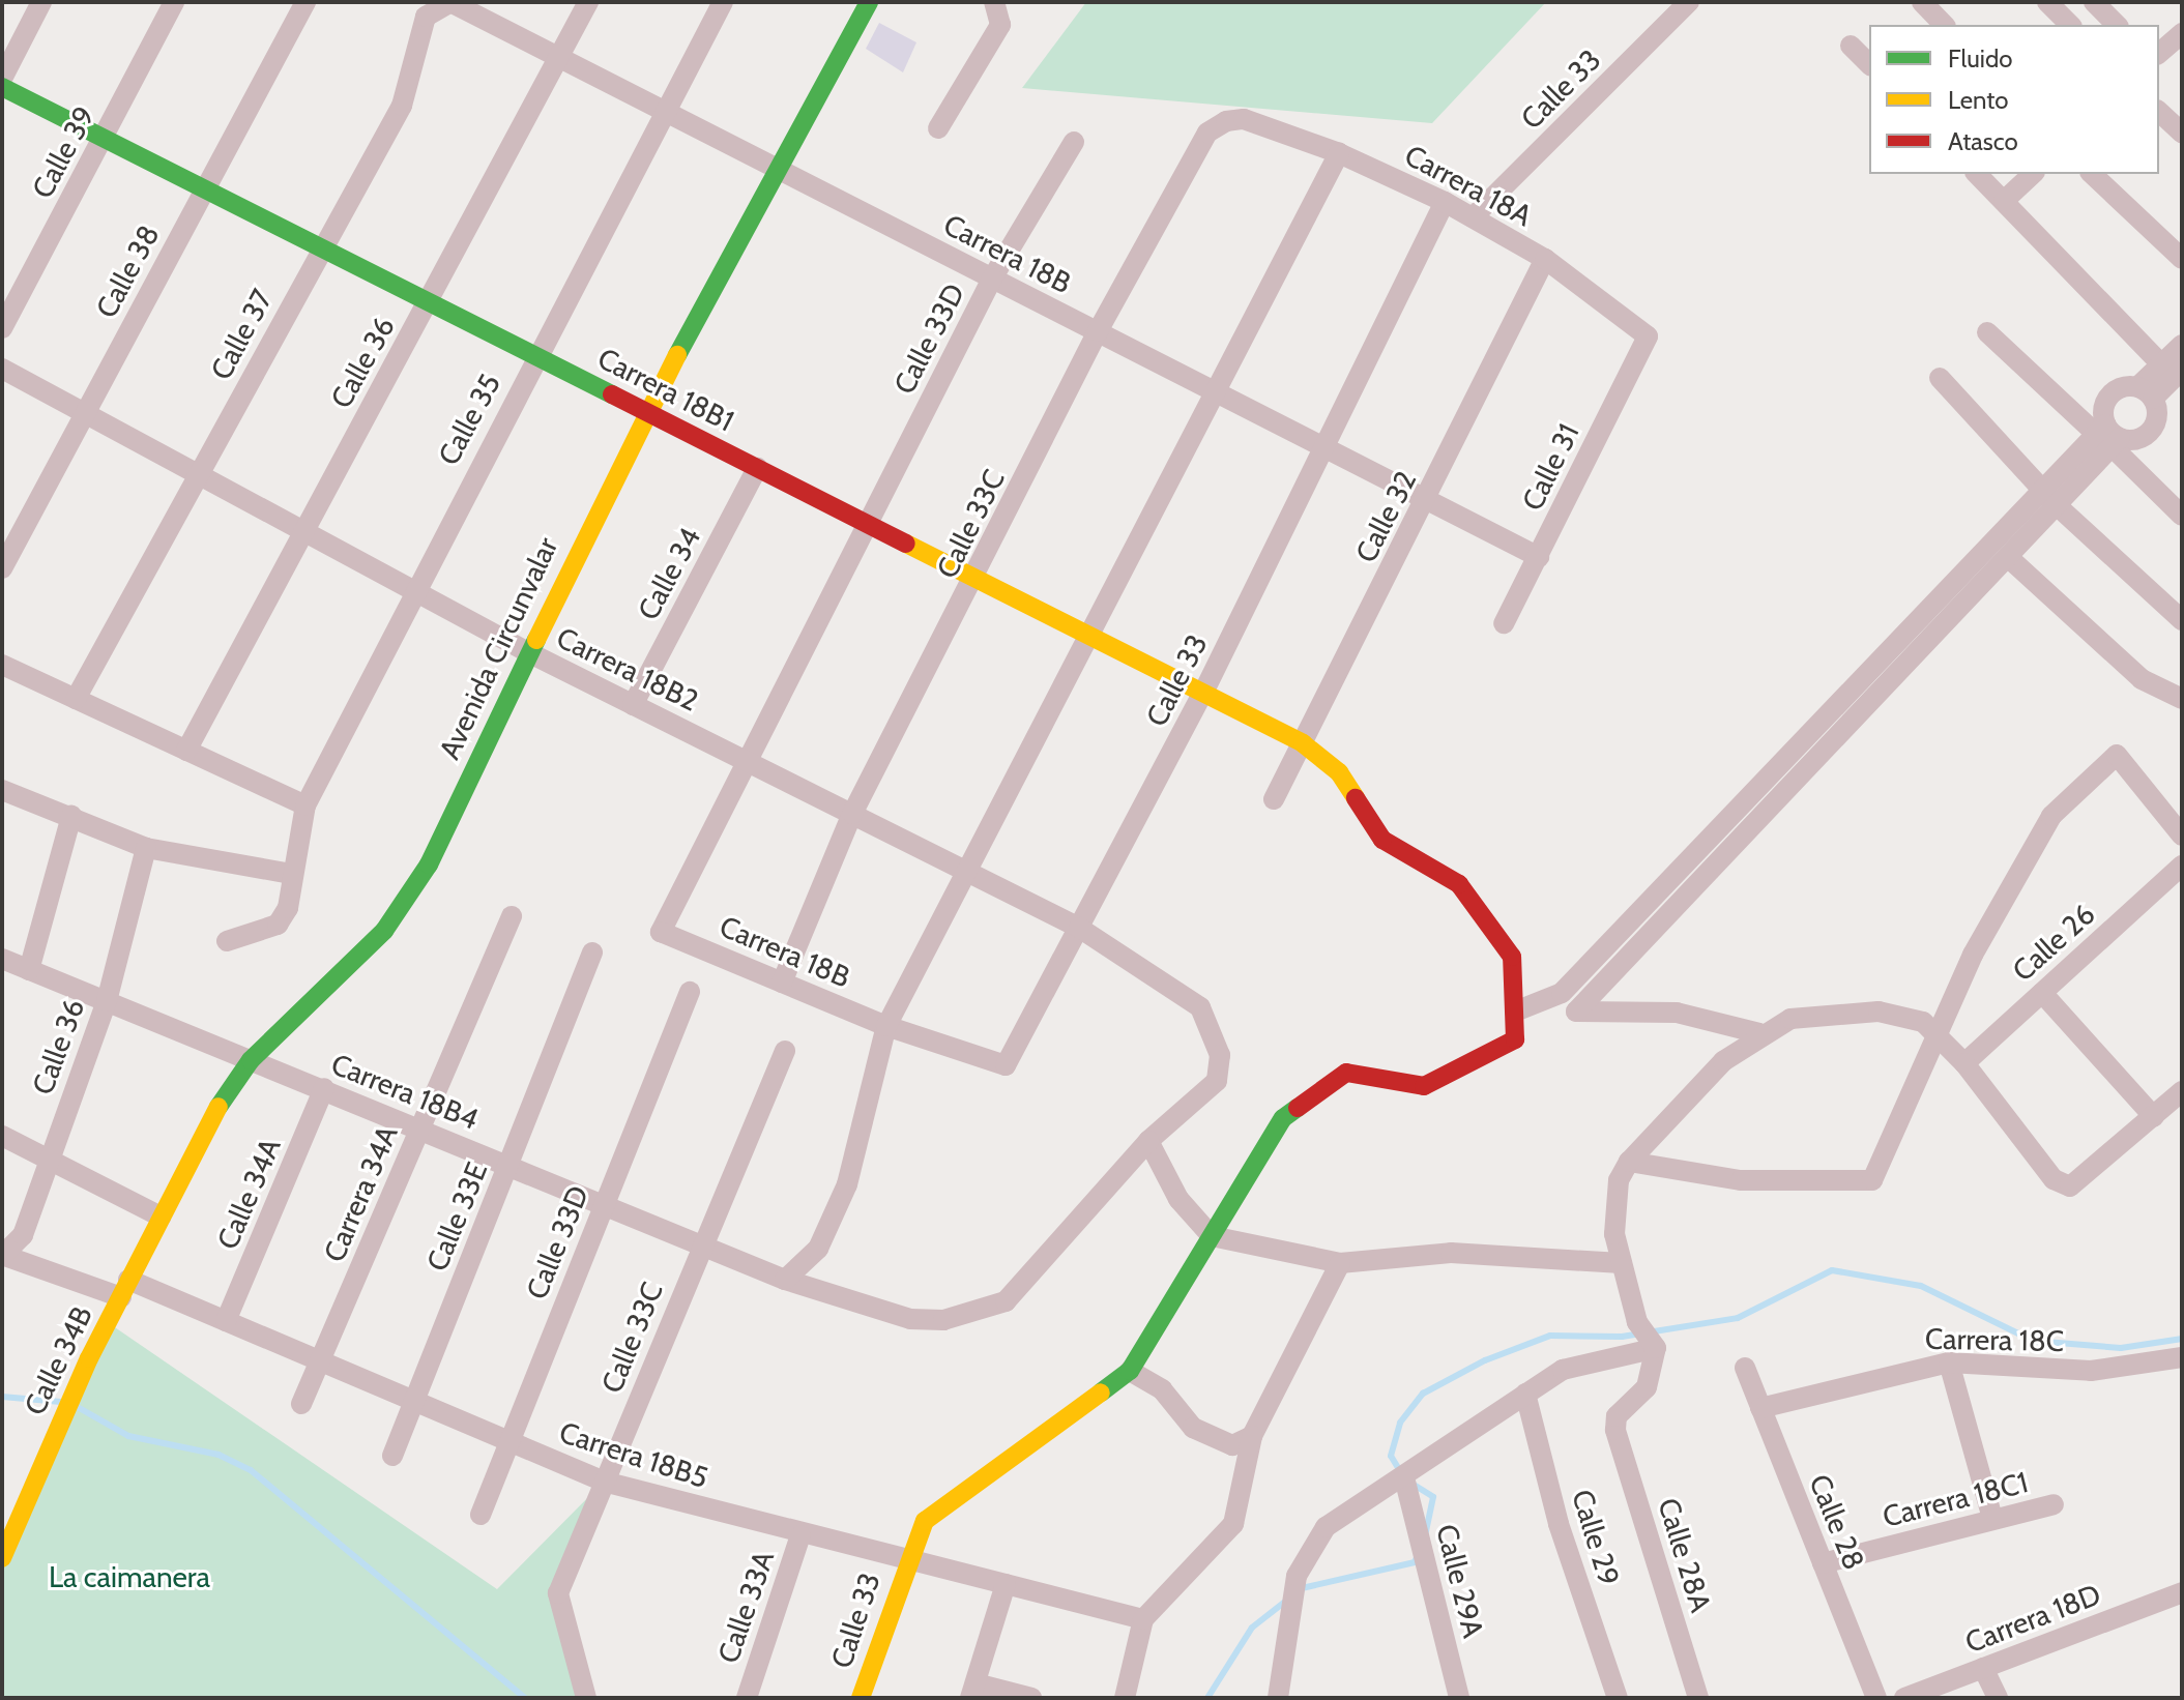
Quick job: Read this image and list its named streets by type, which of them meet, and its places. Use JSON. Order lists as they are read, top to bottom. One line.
{"streets":{"street":["Calle 33","Calle 39","Carrera 18A","Carrera 18B","Calle 38","Calle 37","Calle 33D","Calle 36","Carrera 18B1","Calle 35","Calle 31","Calle 32","Calle 33C","Calle 34","Avenida Circunvalar","Carrera 18B2","Calle 26","Carrera 18B4","Calle 34A","Carrera 34A","Calle 33E","Carrera 18C","Calle 34B","Carrera 18B5","Carrera 18C1","Calle 28","Calle 29","Calle 28A","Calle 29A","Calle 33A","Carrera 18D"]},"crossings":[["Calle 33","Carrera 18A"],["Calle 33","Carrera 18B"],["Calle 33","Carrera 18B1"],["Calle 33","Carrera 18B2"],["Calle 33","Carrera 18B5"],["Calle 39","Carrera 18B1"],["Carrera 18A","Calle 31"],["Carrera 18A","Calle 32"],["Carrera 18A","Calle 33C"],["Carrera 18B","Calle 37"],["Carrera 18B","Calle 33D"],["Carrera 18B","Calle 36"],["Carrera 18B","Calle 35"],["Carrera 18B","Calle 31"],["Carrera 18B","Calle 32"],["Carrera 18B","Calle 33C"],["Carrera 18B","Avenida Circunvalar"],["Carrera 18B","Carrera 18B2"],["Calle 38","Carrera 18B1"],["Calle 38","Carrera 18B2"],["Calle 37","Carrera 18B1"],["Calle 37","Carrera 18B2"],["Calle 33D","Carrera 18B1"],["Calle 33D","Carrera 18B4"],["Calle 33D","Carrera 18B5"],["Calle 36","Carrera 18B1"],["Calle 36","Carrera 18B2"],["Calle 36","Carrera 18B4"],["Carrera 18B1","Calle 35"],["Carrera 18B1","Calle 32"],["Carrera 18B1","Calle 33C"],["Carrera 18B1","Calle 34"],["Carrera 18B1","Avenida Circunvalar"],["Calle 35","Carrera 18B2"],["Calle 33C","Carrera 18B2"],["Calle 33C","Carrera 18B4"],["Calle 33C","Carrera 18B5"],["Calle 34","Carrera 18B2"],["Avenida Circunvalar","Carrera 18B2"],["Avenida Circunvalar","Carrera 18B4"],["Avenida Circunvalar","Calle 34B"],["Avenida Circunvalar","Carrera 18B5"],["Carrera 18B2","Carrera 18B4"],["Carrera 18B4","Calle 34A"],["Carrera 18B4","Carrera 34A"],["Carrera 18B4","Calle 33E"],["Calle 34A","Carrera 18B5"],["Carrera 34A","Carrera 18B5"],["Calle 33E","Carrera 18B5"],["Carrera 18C","Calle 28"],["Calle 34B","Carrera 18B5"],["Carrera 18B5","Calle 33A"],["Carrera 18C1","Calle 28"]],"parks":["La caimanera"],"legend":["Fluido","Lento","Atasco"]}
